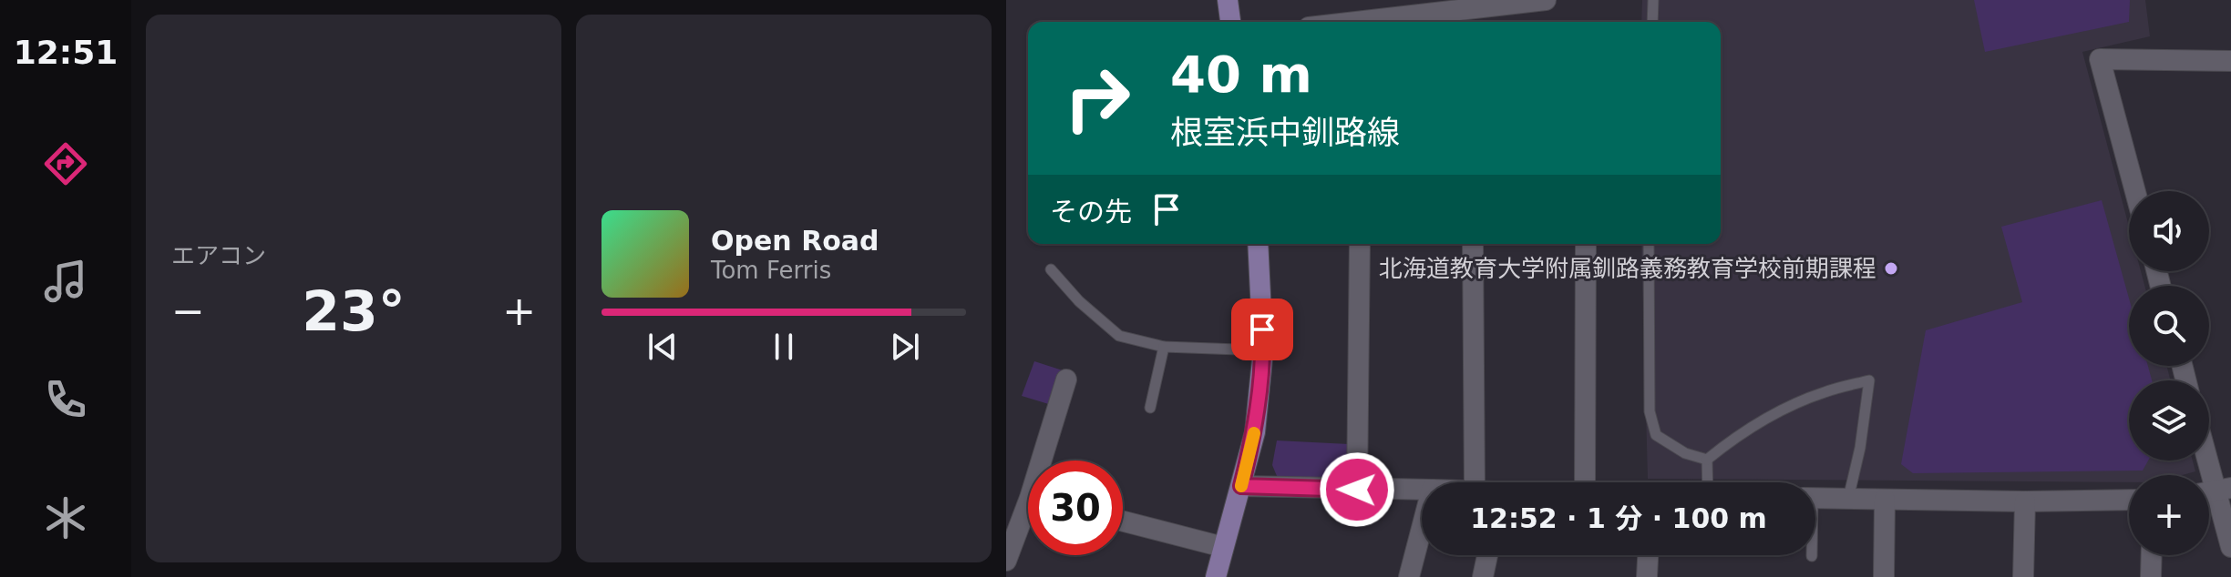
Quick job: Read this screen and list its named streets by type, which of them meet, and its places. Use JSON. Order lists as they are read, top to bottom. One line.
{"places":["北海道教育大学附属釧路義務教育学校前期課程"],"page":{"tabs":"12:51","tile":"エアコン","turn":["40 m","根室浜中釧路線"],"then":"その先","map_buttons":"+","song":["Open Road","Tom Ferris"],"heat":["−","23°","+"],"limit":"30","trip":"12:52 · 1 分 · 100 m"}}
